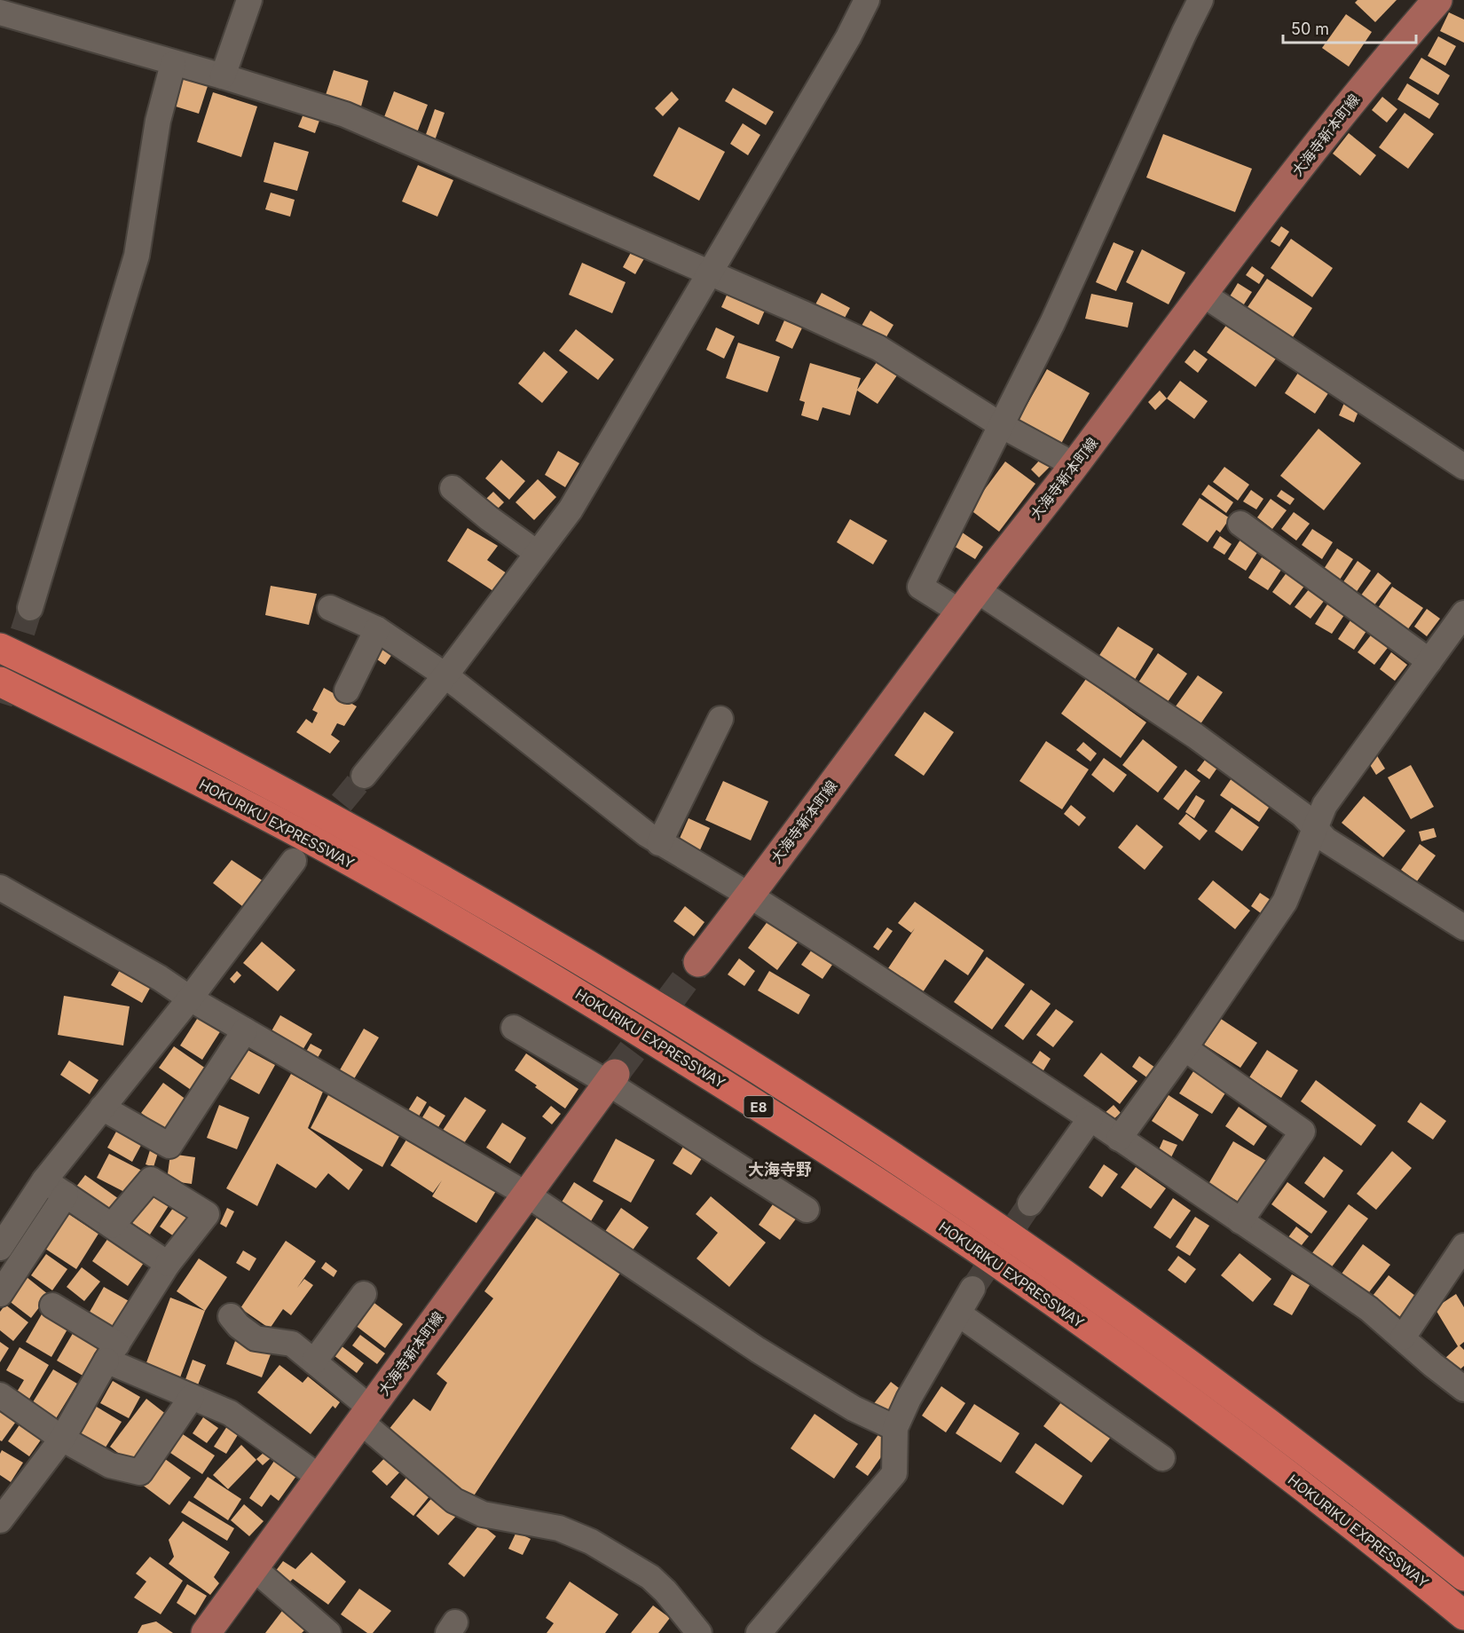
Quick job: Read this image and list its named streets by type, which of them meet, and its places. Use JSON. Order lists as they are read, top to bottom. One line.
{"streets":{"highway":["HOKURIKU EXPRESSWAY","E8"],"main road":["大海寺新本町線"]},"districts":["大海寺野"],"scale_bar":"50 m"}
